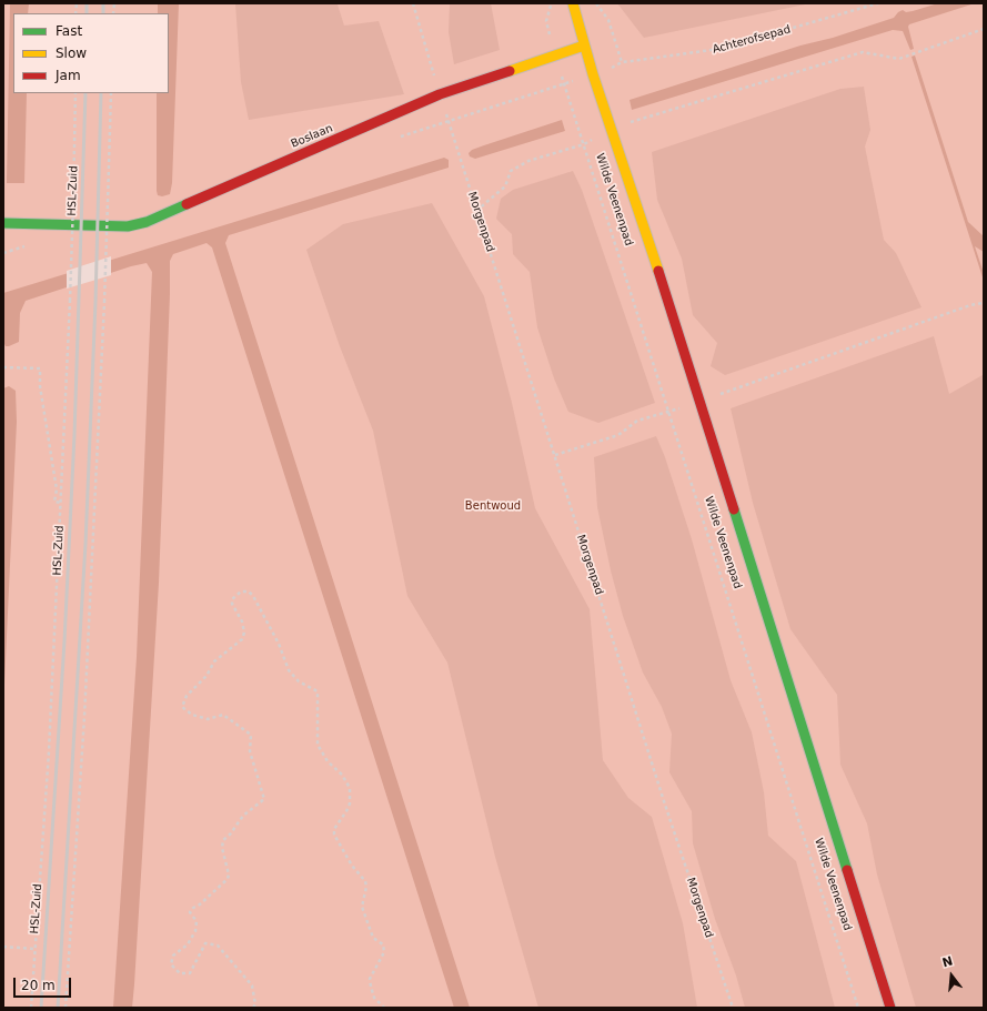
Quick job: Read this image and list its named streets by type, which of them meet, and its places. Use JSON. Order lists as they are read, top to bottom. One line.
{"streets":{"street":["Boslaan","Wilde Veenenpad"],"path":["Achterofsepad","HSL-Zuid","Morgenpad"]},"crossings":[["Boslaan","Wilde Veenenpad"],["Boslaan","Morgenpad"],["Wilde Veenenpad","Morgenpad"]],"parks":["Bentwoud"],"legend":["Fast","Slow","Jam"],"scale_bar":"20 m","north":"top"}
